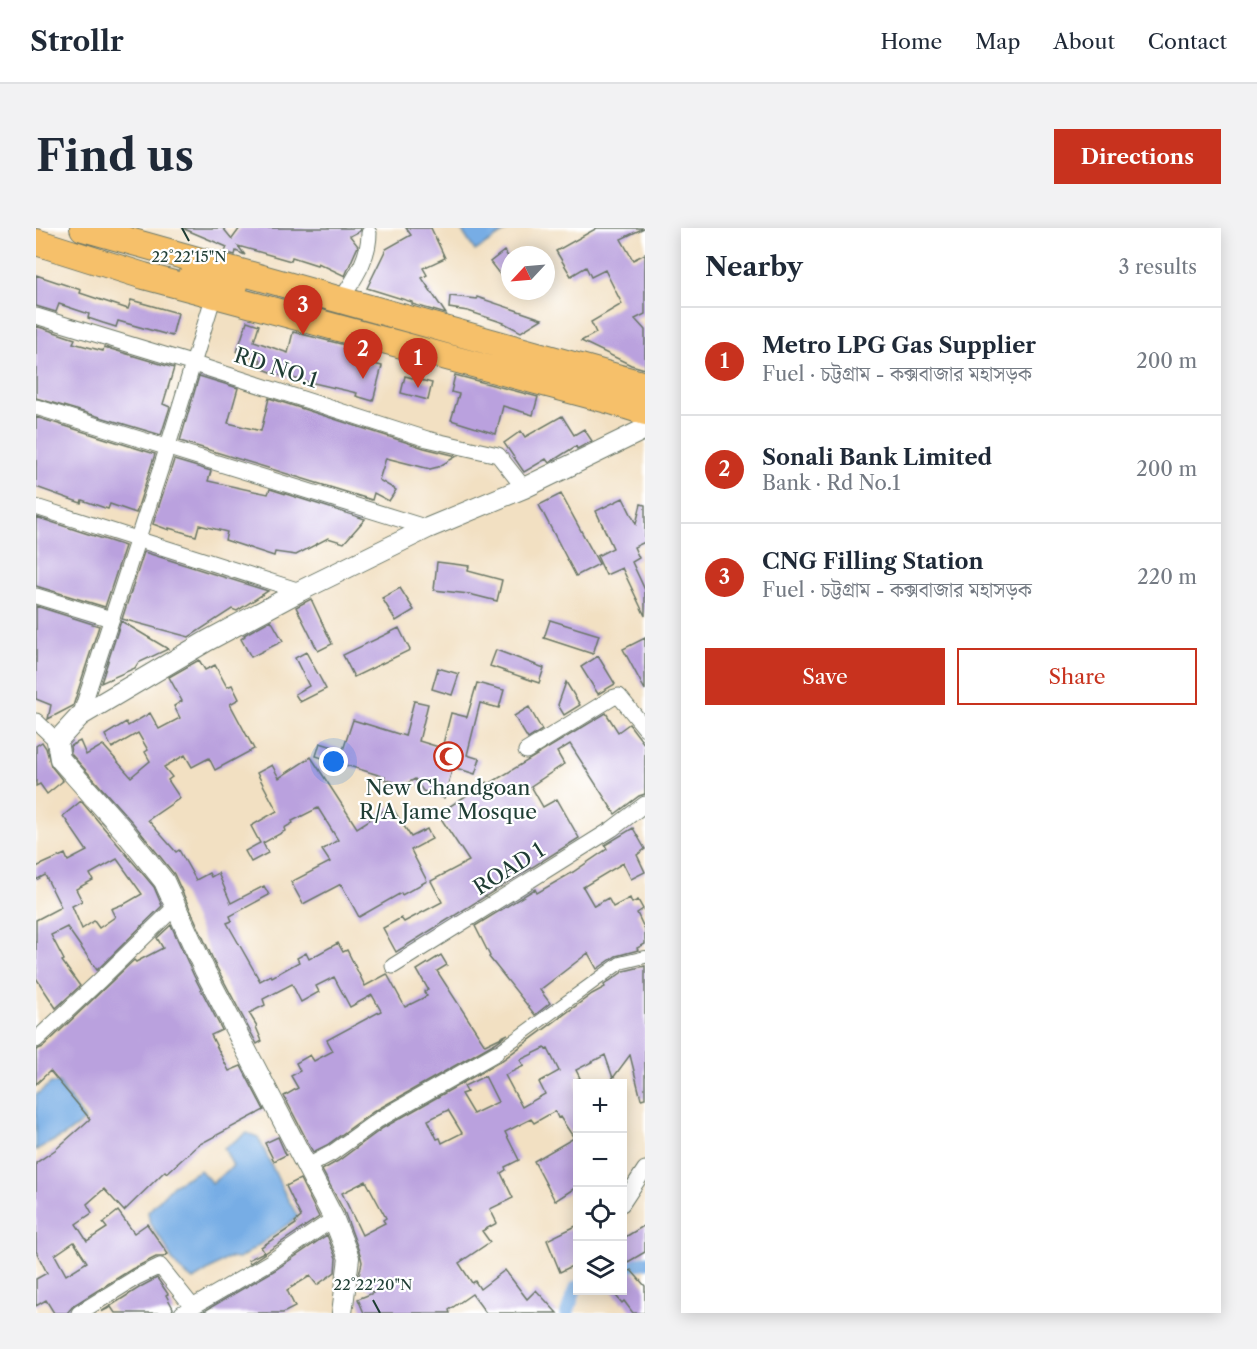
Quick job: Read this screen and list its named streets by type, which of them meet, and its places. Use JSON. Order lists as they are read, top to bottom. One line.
{"streets":{"street":["RD NO.1","ROAD 1"]},"places":{"mosque":["New Chandgoan R/A Jame Mosque"]},"north":"bottom left","page":{"header":"Strollr","nav":["Home","Map","About","Contact"],"buttons":["Directions",["Save","Share"]],"title":"Find us","heading":["Nearby","3 results"],"pins":["3","2","1"],"list":[{"mark":"1","name":"Metro LPG Gas Supplier","note":"Fuel · চট্টগ্রাম - কক্সবাজার মহাসড়ক","value":"200 m"},{"mark":"2","name":"Sonali Bank Limited","note":"Bank · Rd No.1","value":"200 m"},{"mark":"3","name":"CNG Filling Station","note":"Fuel · চট্টগ্রাম - কক্সবাজার মহাসড়ক","value":"220 m"}],"map_buttons":["+","−"]},"coordinates":["22°22'15\"N","22°22'20\"N"]}
